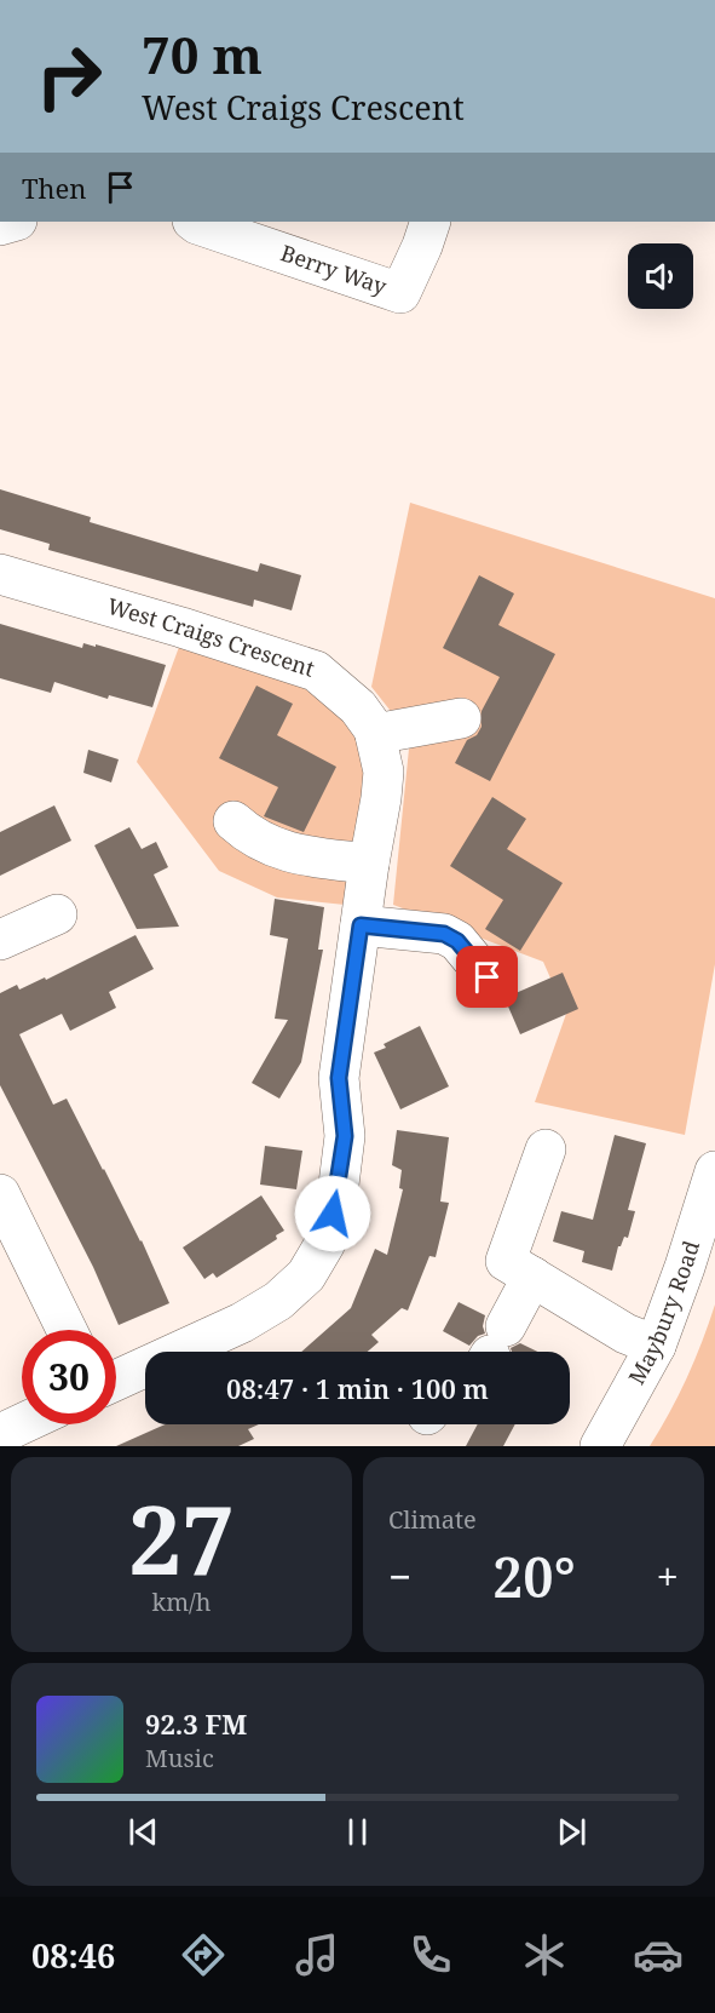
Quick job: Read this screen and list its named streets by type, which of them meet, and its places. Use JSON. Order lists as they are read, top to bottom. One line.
{"streets":{"street":["Berry Way","West Craigs Crescent","Maybury Road"]},"page":{"turn":["70 m","West Craigs Crescent"],"then":"Then","limit":"30","trip":"08:47 · 1 min · 100 m","tile":[["27","km/h"],"Climate"],"heat":["−","20°","+"],"song":["92.3 FM","Music"],"tabs":"08:46"}}
